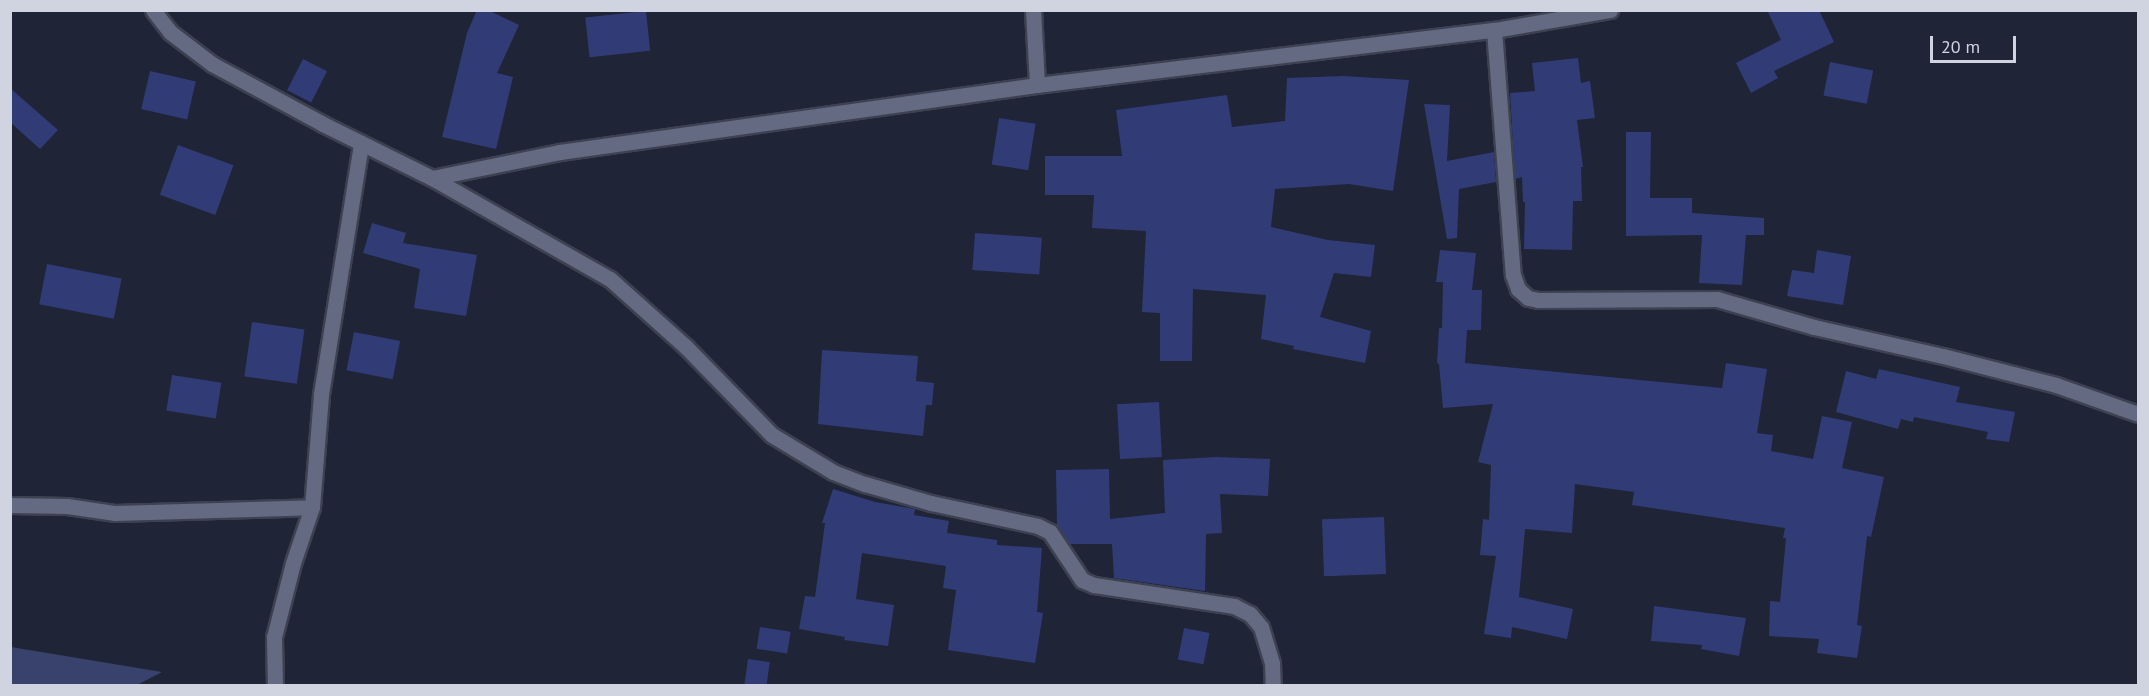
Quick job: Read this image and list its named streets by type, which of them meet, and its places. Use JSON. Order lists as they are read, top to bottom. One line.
{"scale_bar":"20 m"}
